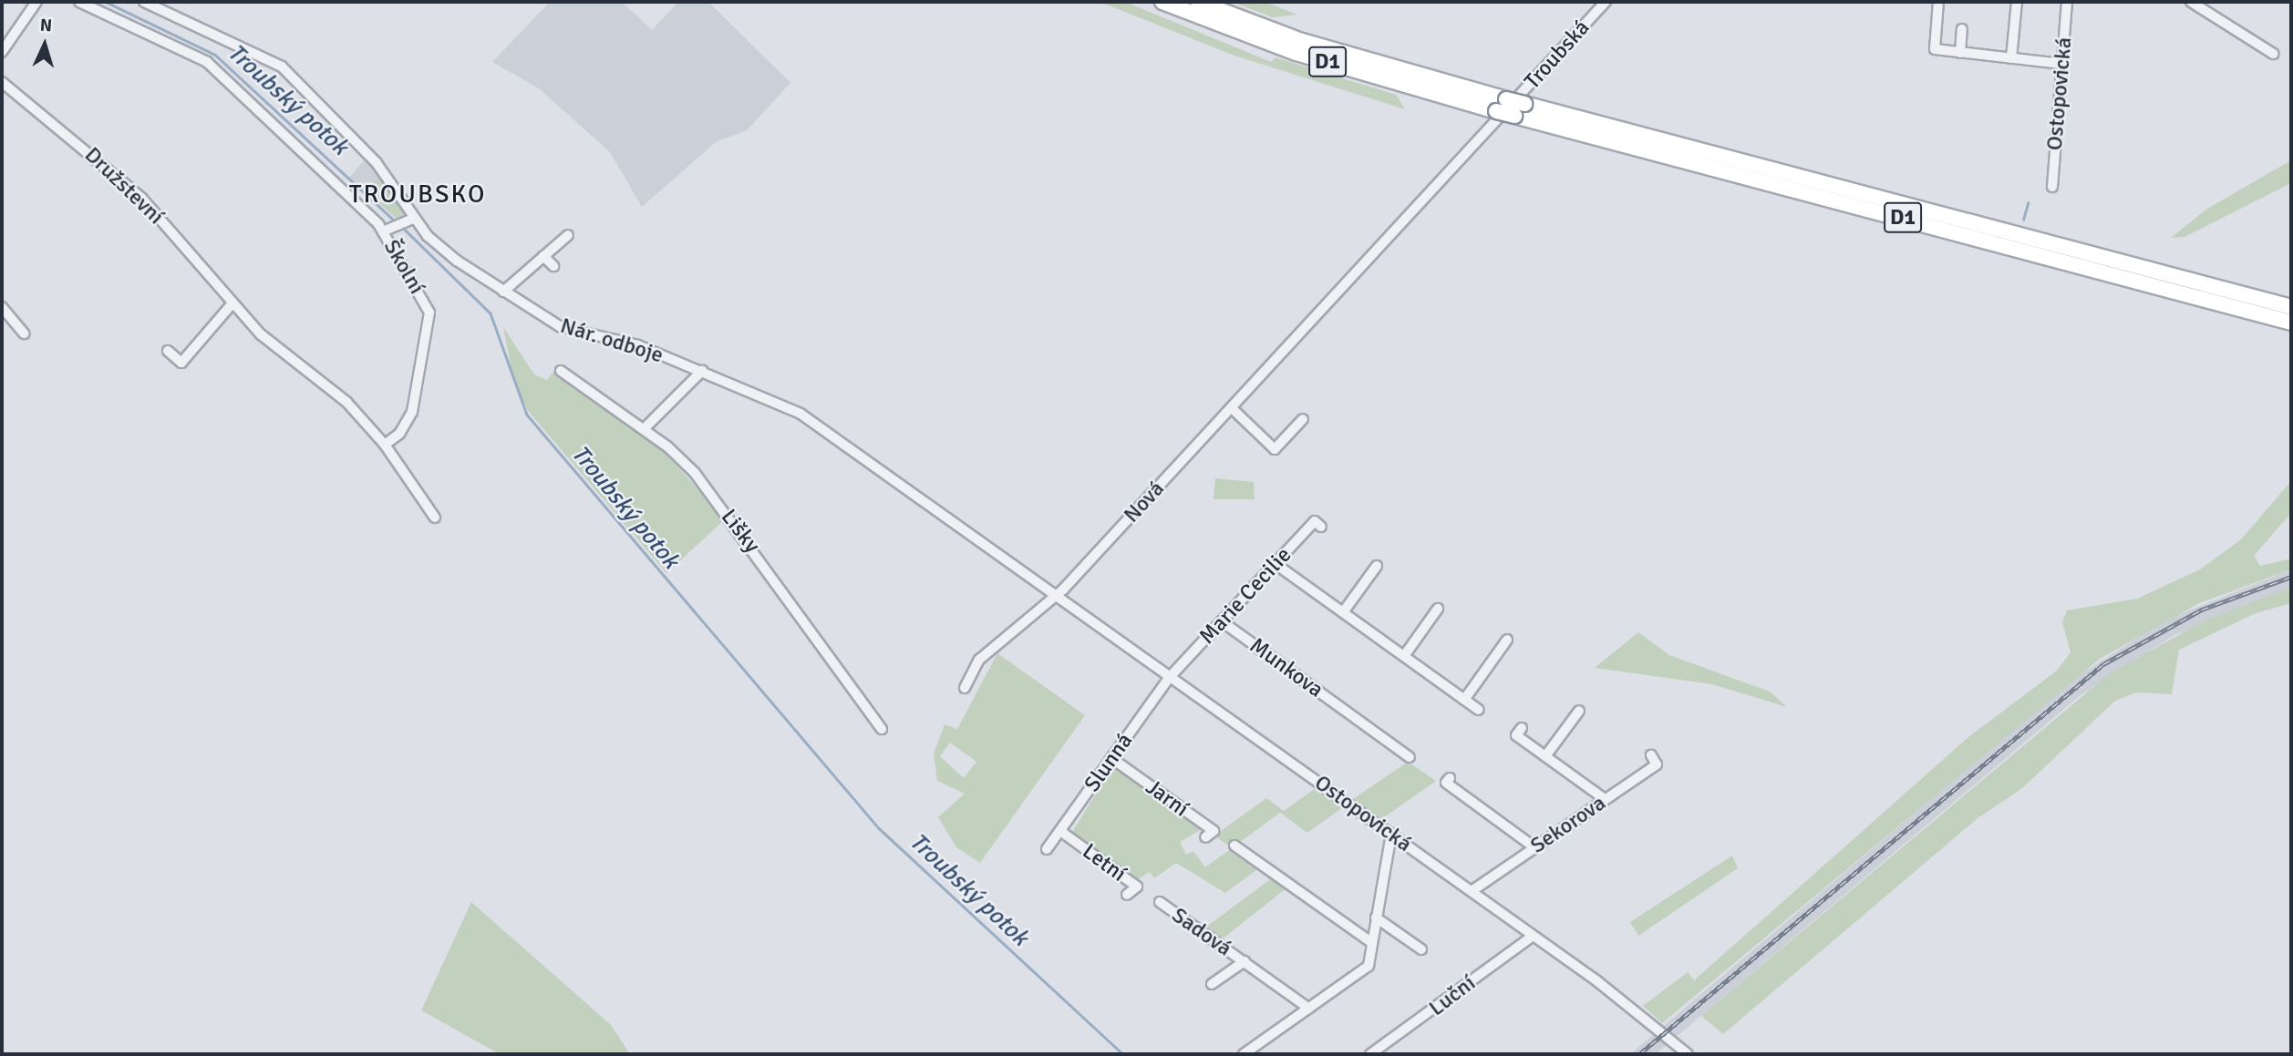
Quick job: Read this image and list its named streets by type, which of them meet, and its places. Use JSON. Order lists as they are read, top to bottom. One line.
{"streets":{"highway":["D1"],"street":["Troubská","Ostopovická","Družstevní","Školní","Nár. odboje","Nová","Lišky","Marie Cecilie","Munkova","Slunná","Jarní","Sekorova","Letní","Sadová","Luční"]},"crossings":[["Troubská","D1"],["Troubská","Nová"],["Ostopovická","Nár. odboje"],["Ostopovická","Nová"],["Ostopovická","Marie Cecilie"],["Ostopovická","Slunná"],["Ostopovická","Sekorova"],["Ostopovická","Luční"],["Družstevní","Školní"],["Nár. odboje","Nová"],["Marie Cecilie","Munkova"],["Marie Cecilie","Slunná"],["Slunná","Jarní"],["Slunná","Letní"]],"districts":["TROUBSKO"],"water":["Troubský potok"],"north":"top"}
